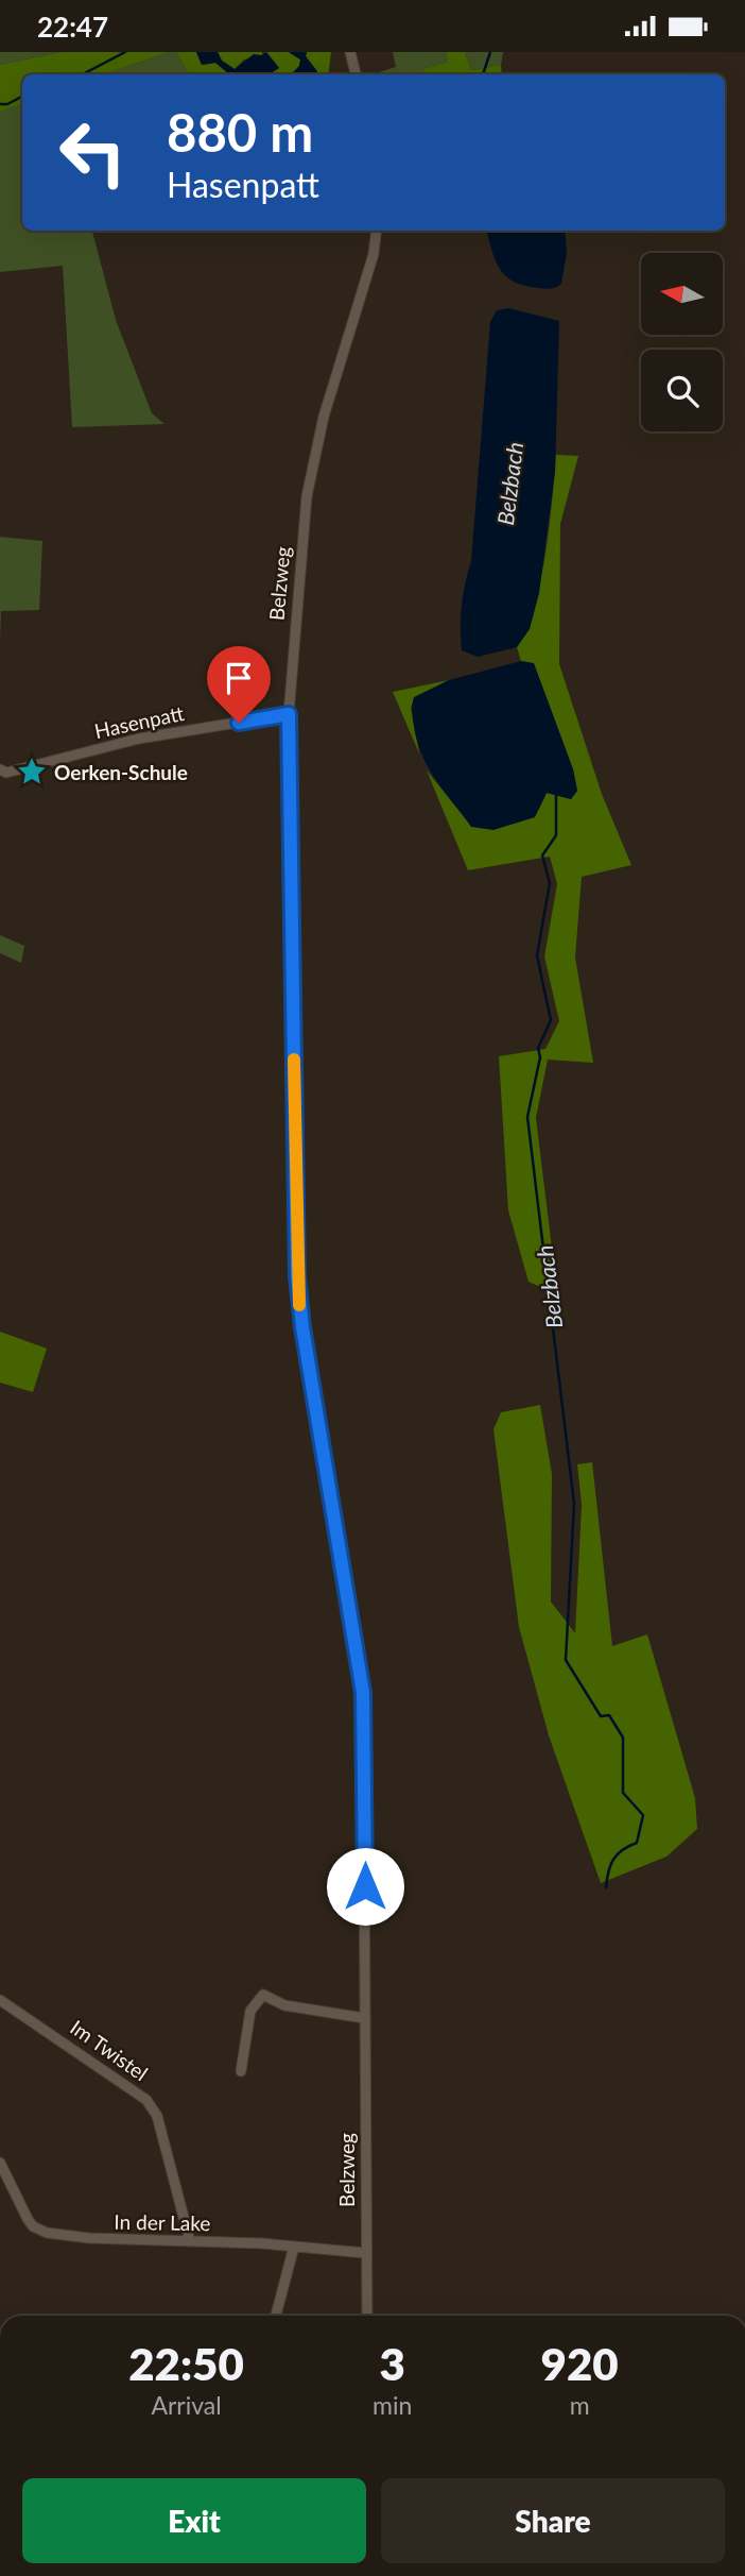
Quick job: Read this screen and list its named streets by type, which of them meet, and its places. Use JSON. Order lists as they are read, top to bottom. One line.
{"streets":{"street":["Belzweg","Hasenpatt","Im Twistel","In der Lake"]},"crossings":[["Belzweg","Hasenpatt"],["Belzweg","In der Lake"],["Im Twistel","In der Lake"]],"water":["Belzbach"],"places":{"place":["Oerken-Schule"]},"north":"left","page":{"status":"22:47","turn":["880 m","Hasenpatt"],"eta":["22:50","Arrival","3","min","920","m"],"buttons":["Exit","Share"]}}
